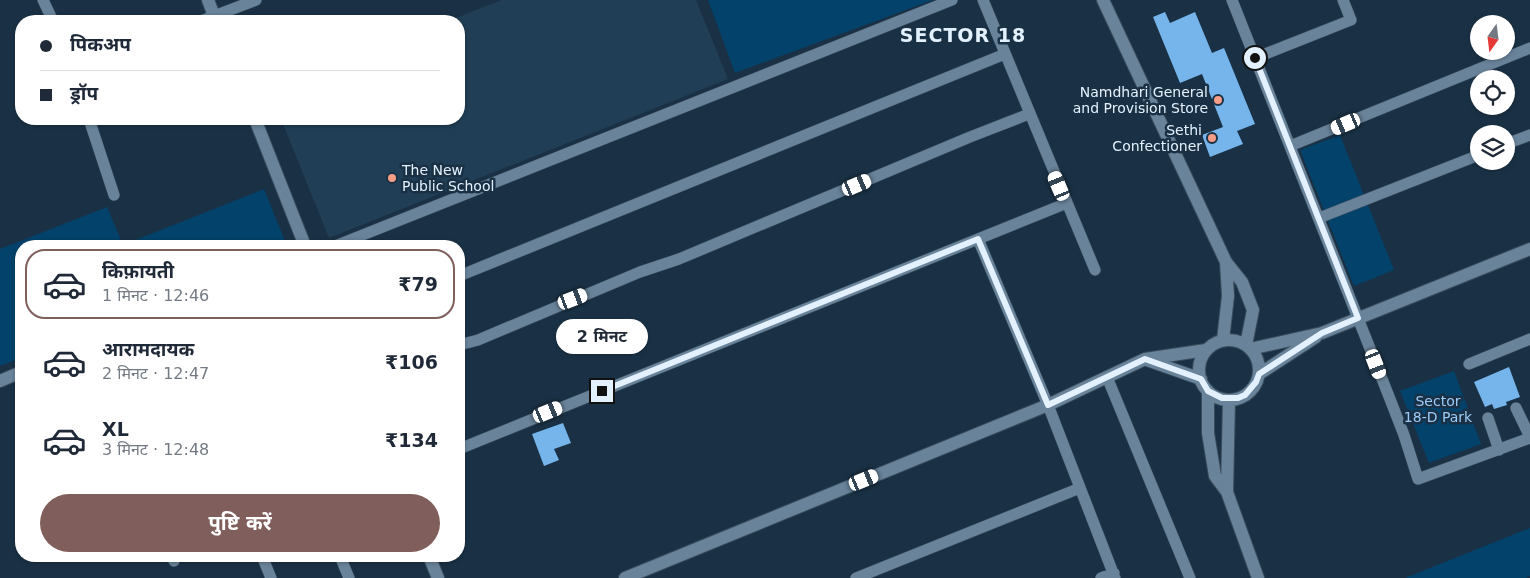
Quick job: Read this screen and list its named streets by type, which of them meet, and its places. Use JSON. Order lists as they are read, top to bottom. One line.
{"districts":["SECTOR 18"],"parks":["Sector 18-D Park"],"places":["Namdhari General and Provision Store","Sethi Confectioner","The New Public School"],"north":"bottom","page":{"banner":["पिकअप","ड्रॉप"],"list":[{"name":"किफ़ायती","note":"1 मिनट · 12:46","value":"₹79"},{"name":"आरामदायक","note":"2 मिनट · 12:47","value":"₹106"},{"name":"XL","note":"3 मिनट · 12:48","value":"₹134"}],"bubble":"2 मिनट","buttons":"पुष्टि करें"}}
